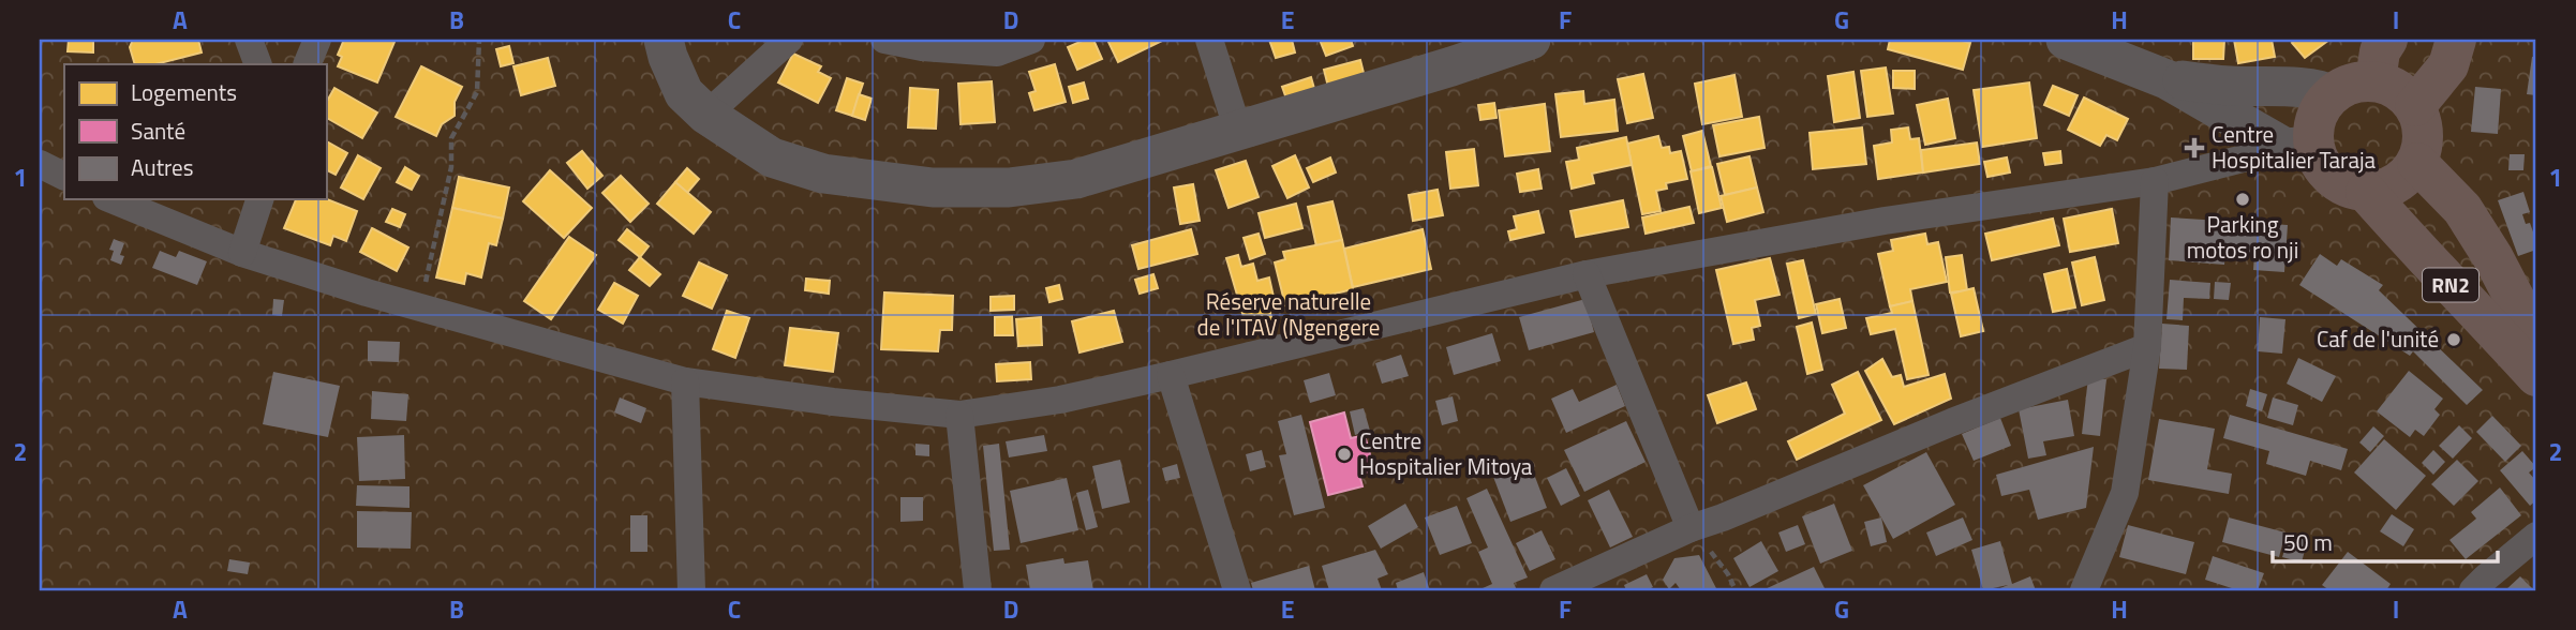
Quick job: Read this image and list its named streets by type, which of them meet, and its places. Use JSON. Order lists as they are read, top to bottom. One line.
{"streets":{"highway":["RN2"]},"parks":["Réserve naturelle de l'ITAV (Ngengere"],"places":{"health":["Centre Hospitalier Taraja"],"other":["Parking motos ro nji","Caf de l'unité","Centre Hospitalier Mitoya"]},"legend":["Logements","Santé","Autres"],"scale_bar":"50 m","grid":{"columns":["A","B","C","D","E","F","G","H","I"],"rows":["1","2"]}}
